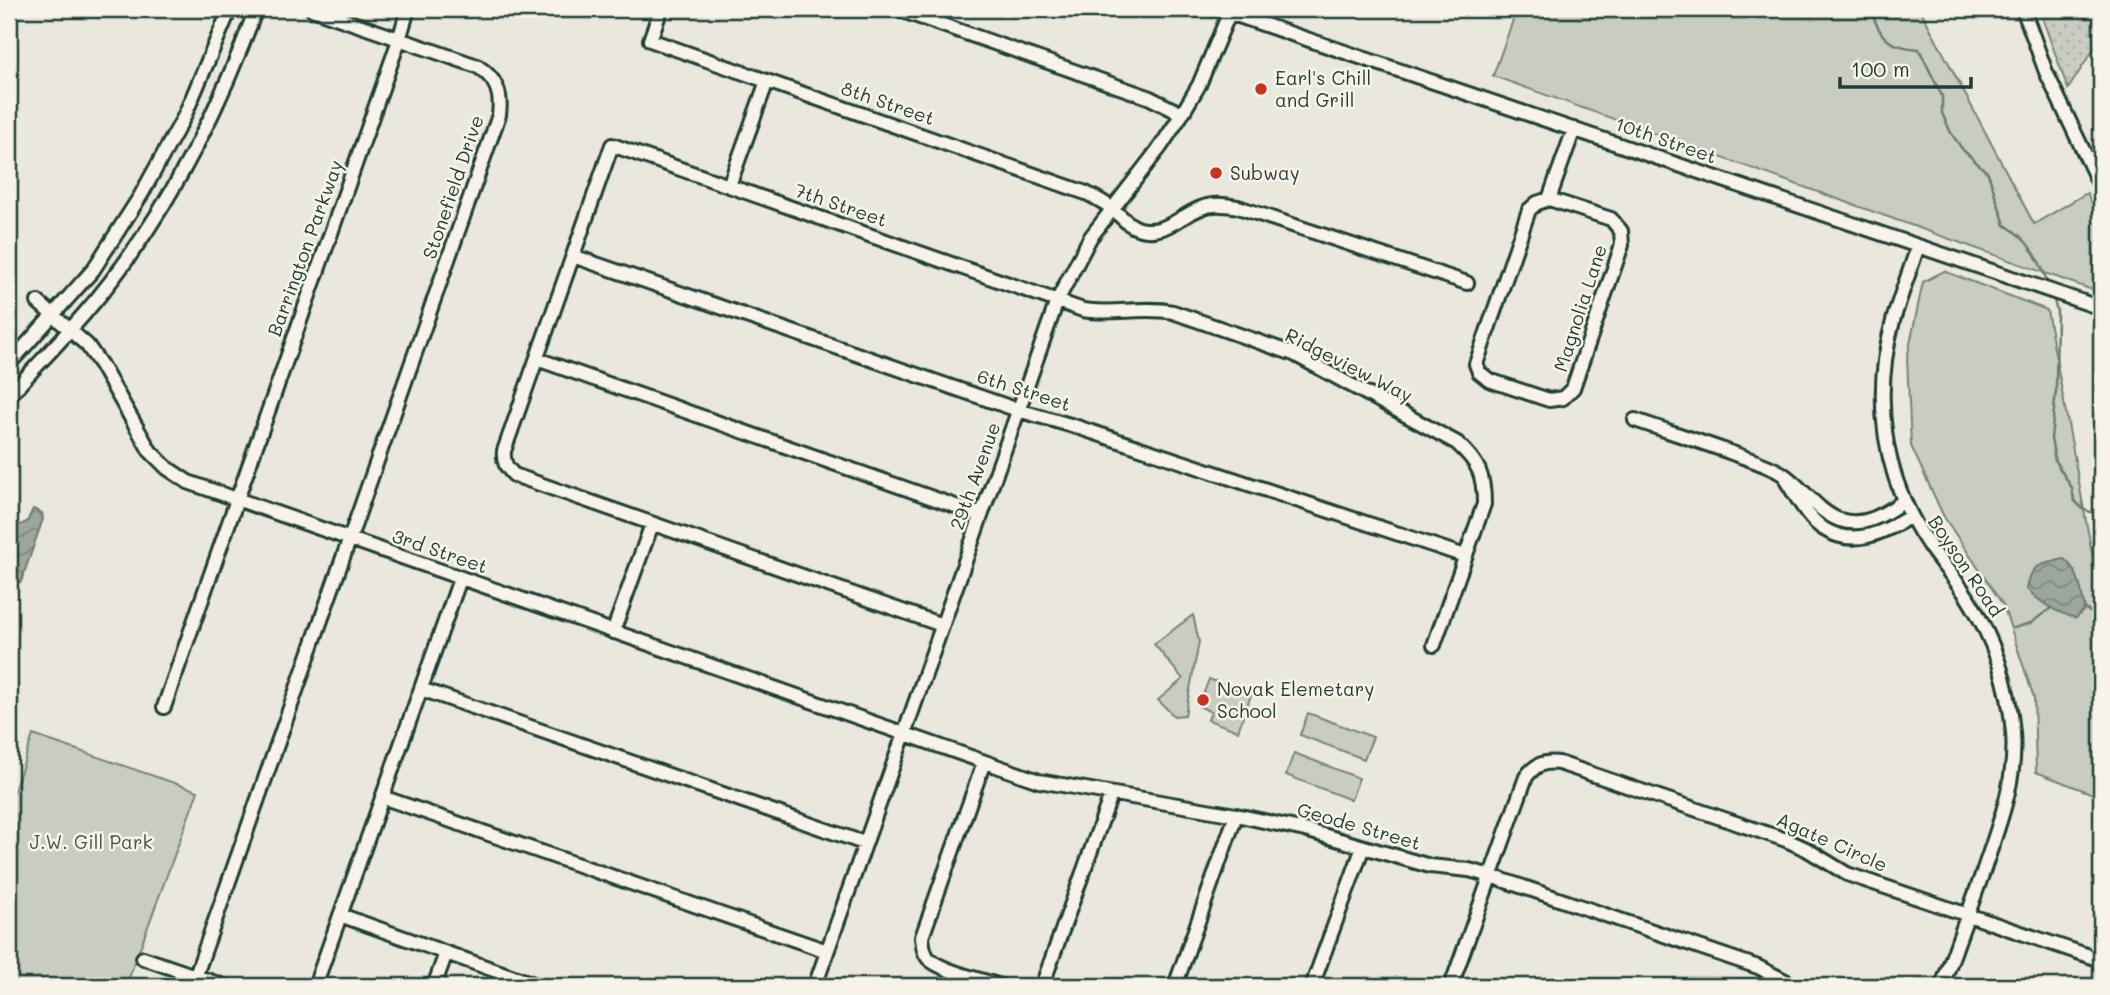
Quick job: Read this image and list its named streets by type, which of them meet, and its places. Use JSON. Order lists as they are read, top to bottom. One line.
{"streets":{"street":["8th Street","10th Street","Stonefield Drive","7th Street","Barrington Parkway","Magnolia Lane","Ridgeview Way","6th Street","29th Avenue","3rd Street","Boyson Road","Geode Street","Agate Circle"]},"crossings":[["8th Street","29th Avenue"],["10th Street","Magnolia Lane"],["10th Street","29th Avenue"],["10th Street","Boyson Road"],["Stonefield Drive","Barrington Parkway"],["Stonefield Drive","3rd Street"],["7th Street","Ridgeview Way"],["7th Street","6th Street"],["7th Street","29th Avenue"],["Barrington Parkway","3rd Street"],["Ridgeview Way","6th Street"],["Ridgeview Way","29th Avenue"],["6th Street","29th Avenue"],["29th Avenue","3rd Street"],["29th Avenue","Geode Street"],["3rd Street","Geode Street"],["Boyson Road","Agate Circle"],["Geode Street","Agate Circle"]],"parks":["J.W. Gill Park"],"places":["Earl's Chill and Grill","Subway","Novak Elemetary School"],"scale_bar":"100 m"}
